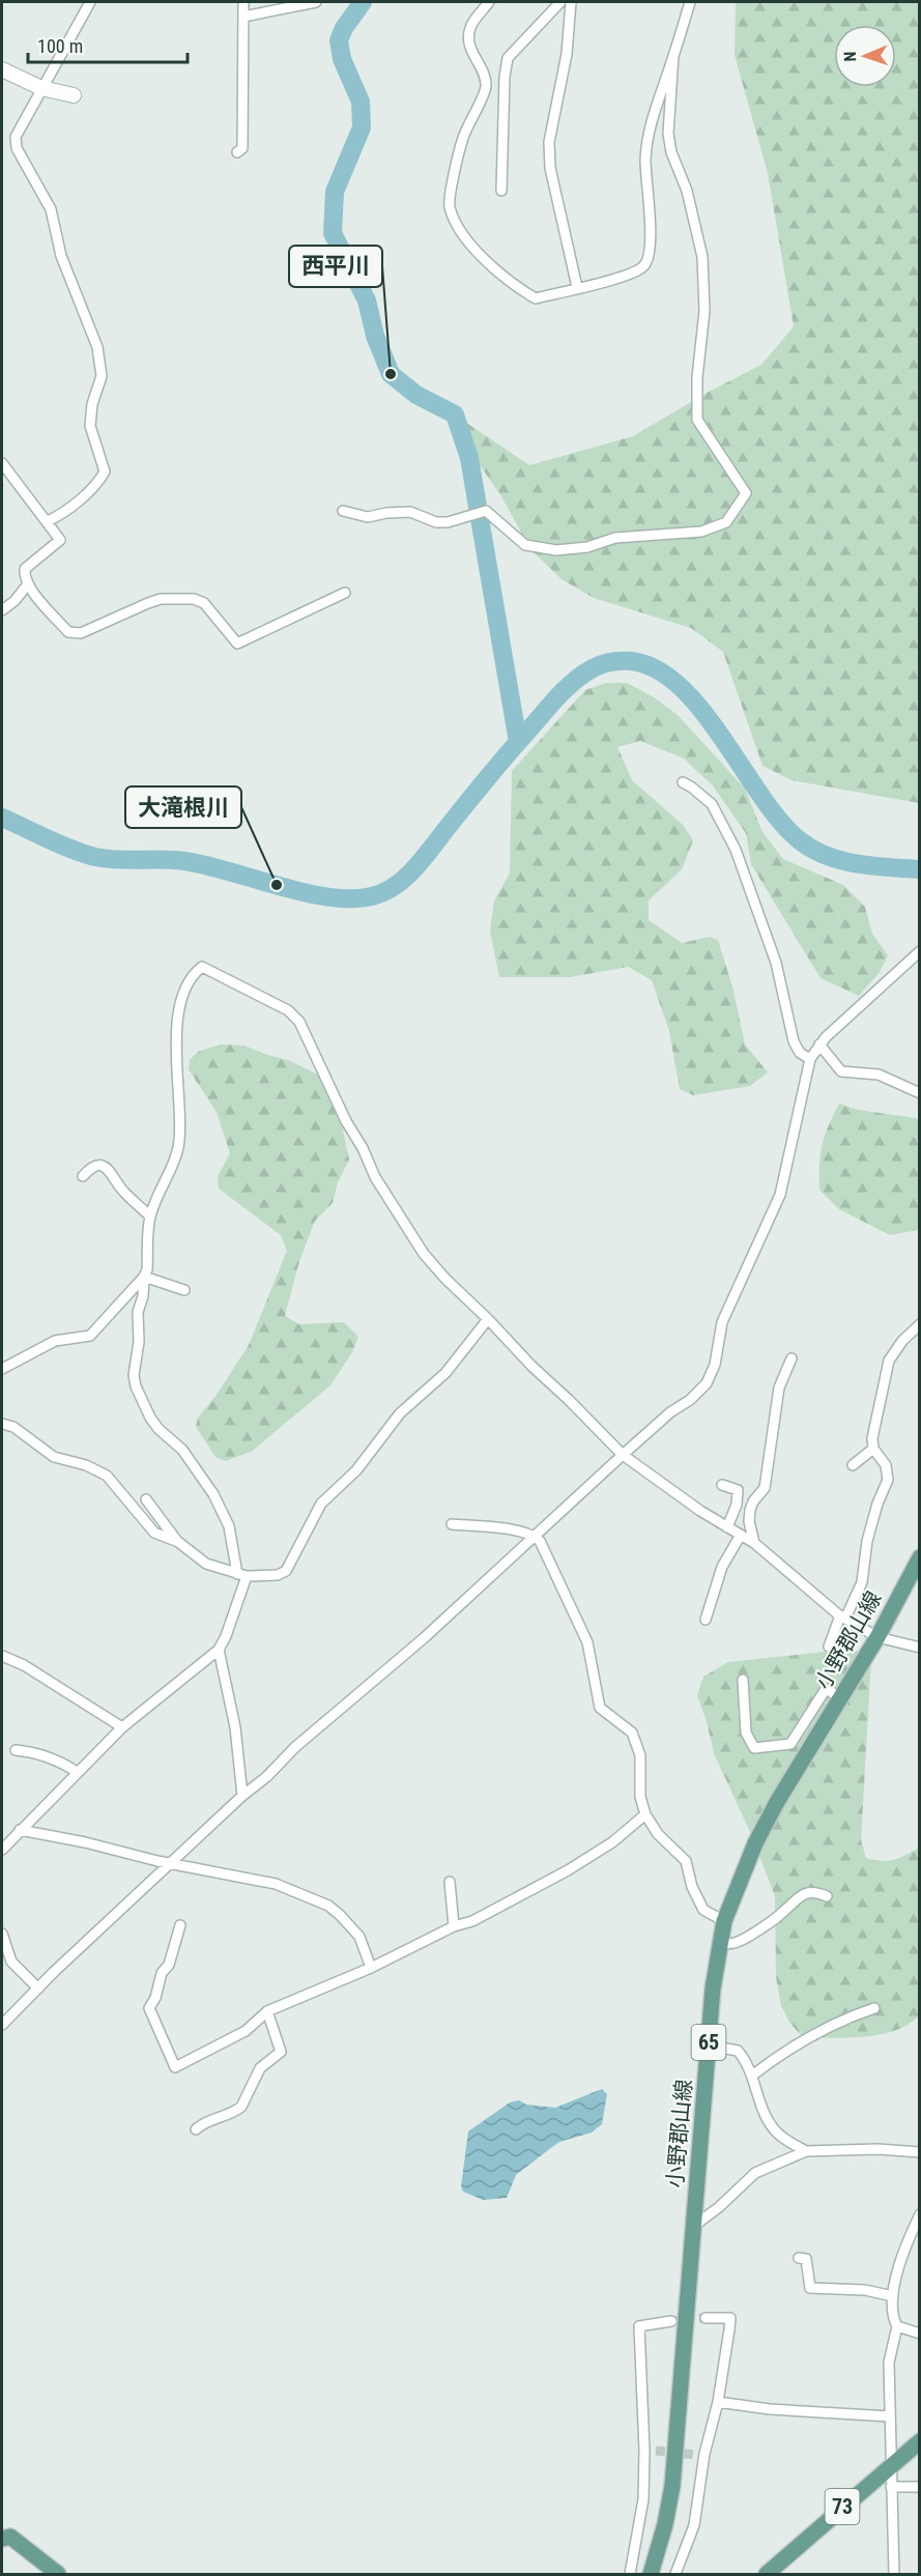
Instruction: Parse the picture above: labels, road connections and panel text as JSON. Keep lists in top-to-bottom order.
{
  "streets": {
    "main road": ["小野郡山線", "65", "73"]
  },
  "places": ["西平川", "大滝根川"],
  "scale_bar": "100 m",
  "north": "left"
}
